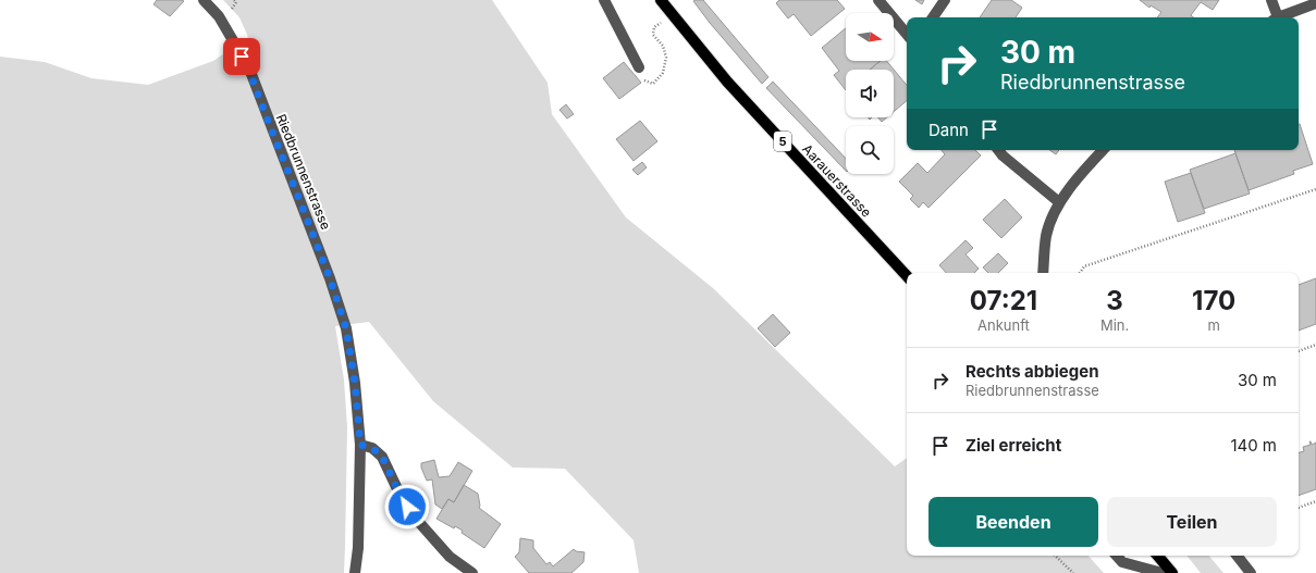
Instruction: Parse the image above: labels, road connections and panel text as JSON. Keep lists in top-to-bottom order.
{
  "streets": {
    "main road": ["5", "Aarauerstrasse"],
    "street": ["Riedbrunnenstrasse"]
  },
  "north": "right",
  "page": {
    "turn": ["30 m", "Riedbrunnenstrasse"],
    "then": "Dann",
    "eta": [
      "07:21",
      "Ankunft",
      "3",
      "Min.",
      "170",
      "m"
    ],
    "list": [
      {
        "name": "Rechts abbiegen",
        "note": "Riedbrunnenstrasse",
        "value": "30 m"
      },
      {
        "name": "Ziel erreicht",
        "value": "140 m"
      }
    ],
    "buttons": ["Beenden", "Teilen"]
  }
}
